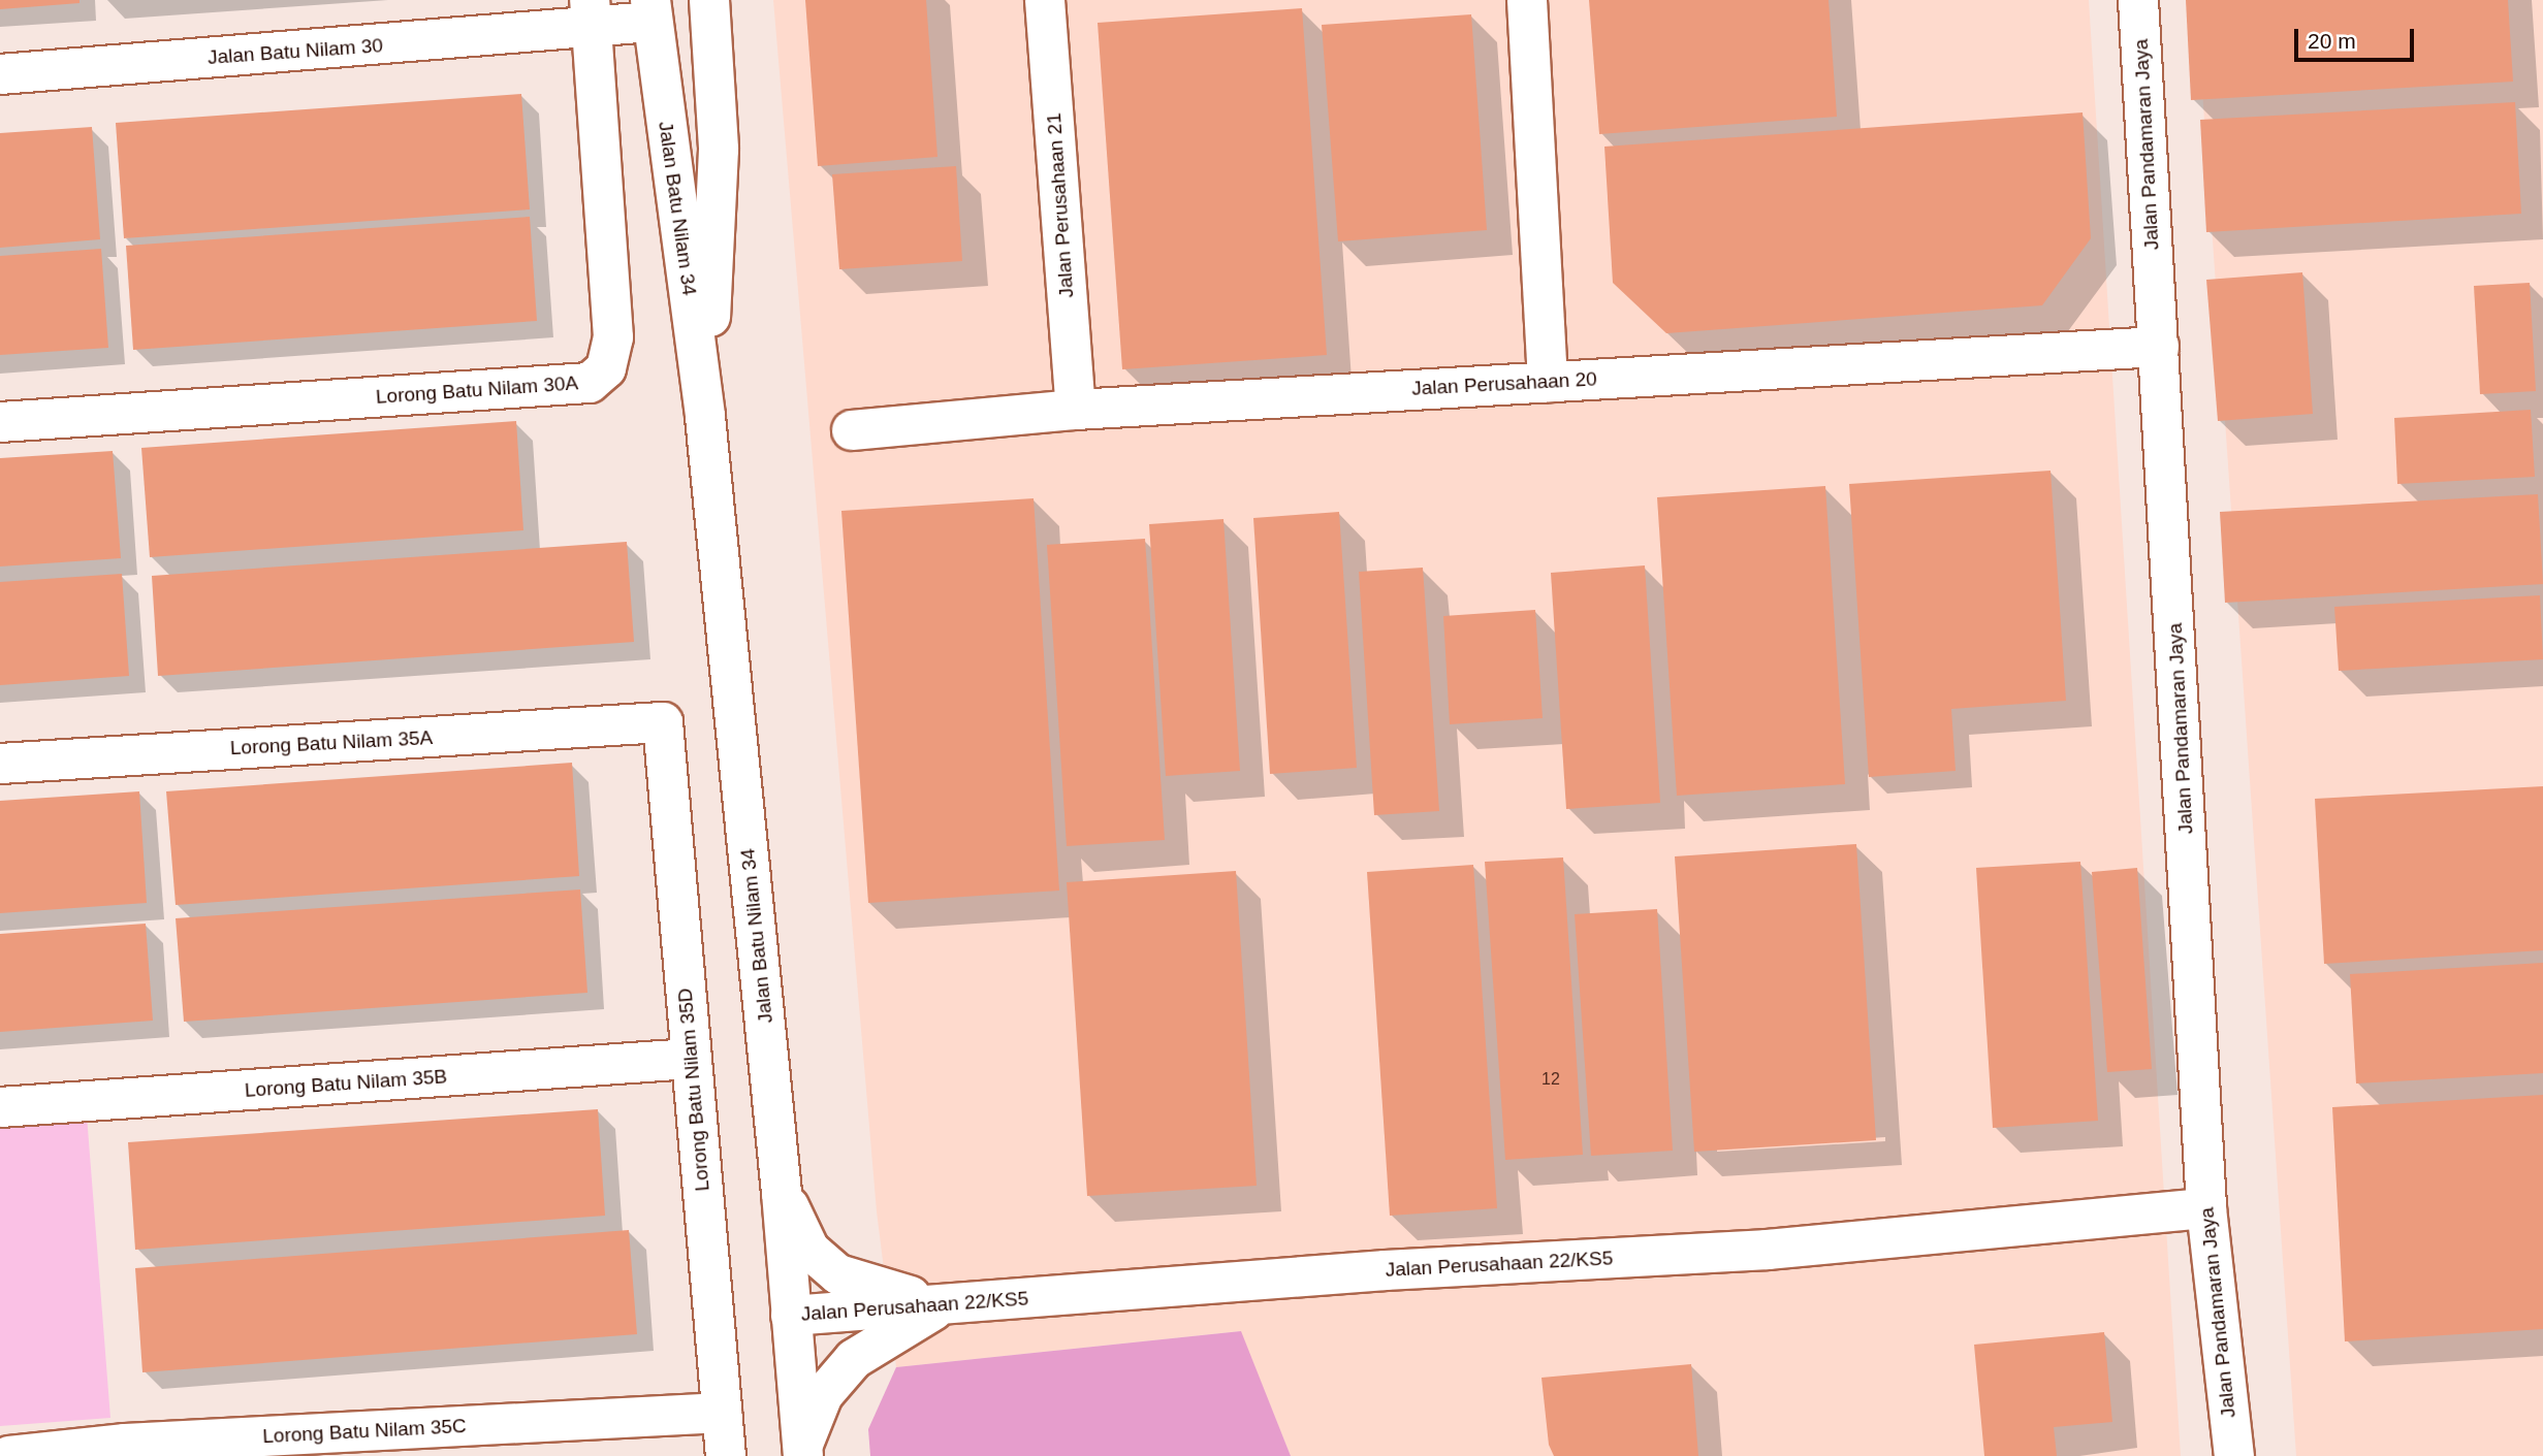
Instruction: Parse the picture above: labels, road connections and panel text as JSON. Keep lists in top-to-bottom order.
{
  "streets": {
    "street": [
      "Jalan Batu Nilam 30",
      "Jalan Pandamaran Jaya",
      "Jalan Perusahaan 21",
      "Jalan Batu Nilam 34",
      "Jalan Perusahaan 20",
      "Lorong Batu Nilam 30A",
      "Lorong Batu Nilam 35A",
      "Lorong Batu Nilam 35B",
      "Lorong Batu Nilam 35D",
      "Jalan Perusahaan 22/KS5",
      "Lorong Batu Nilam 35C"
    ]
  },
  "crossings": [
    ["Jalan Batu Nilam 30", "Jalan Batu Nilam 34"],
    ["Jalan Batu Nilam 30", "Lorong Batu Nilam 30A"],
    ["Jalan Pandamaran Jaya", "Jalan Perusahaan 20"],
    ["Jalan Pandamaran Jaya", "Jalan Perusahaan 22/KS5"],
    ["Jalan Perusahaan 21", "Jalan Perusahaan 20"],
    ["Jalan Batu Nilam 34", "Jalan Perusahaan 22/KS5"],
    ["Lorong Batu Nilam 35A", "Lorong Batu Nilam 35D"],
    ["Lorong Batu Nilam 35B", "Lorong Batu Nilam 35D"],
    ["Lorong Batu Nilam 35D", "Lorong Batu Nilam 35C"]
  ],
  "house_numbers": ["12"],
  "scale_bar": "20 m"
}
